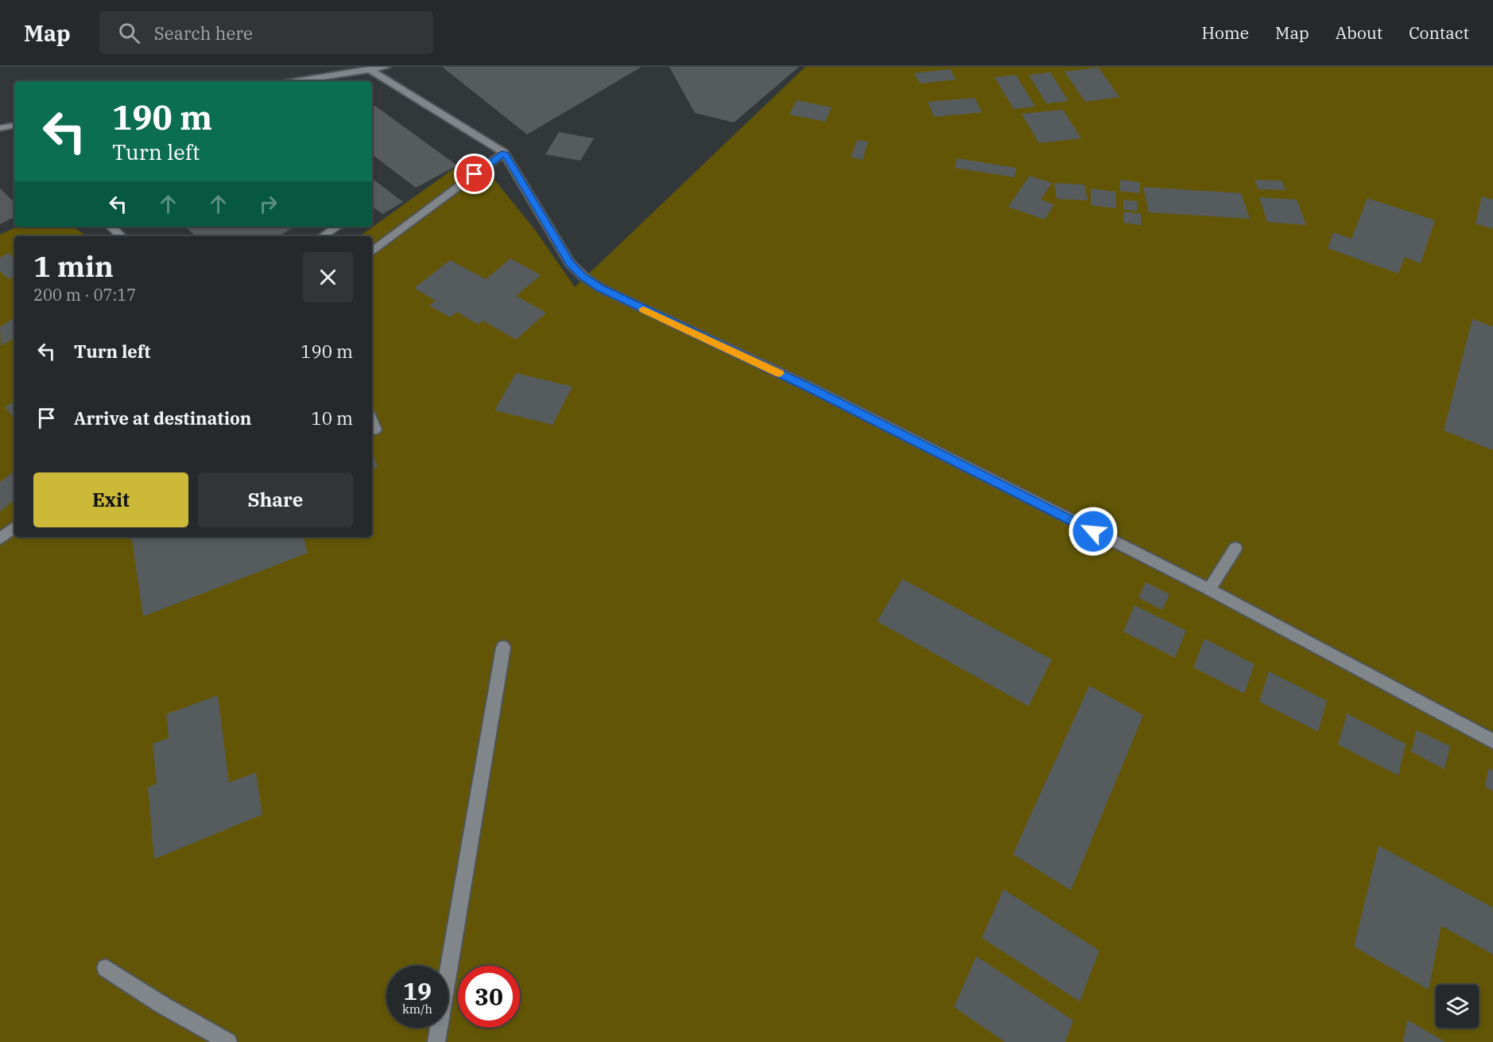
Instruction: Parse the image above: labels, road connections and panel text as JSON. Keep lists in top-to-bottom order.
{
  "page": {
    "header": "Map",
    "search": "Search here",
    "nav": [
      "Home",
      "Map",
      "About",
      "Contact"
    ],
    "turn": ["190 m", "Turn left"],
    "heading": ["1 min", "200 m · 07:17"],
    "list": [
      {
        "name": "Turn left",
        "value": "190 m"
      },
      {
        "name": "Arrive at destination",
        "value": "10 m"
      }
    ],
    "buttons": ["Exit", "Share"],
    "speed": "19 km/h",
    "limit": "30"
  }
}
